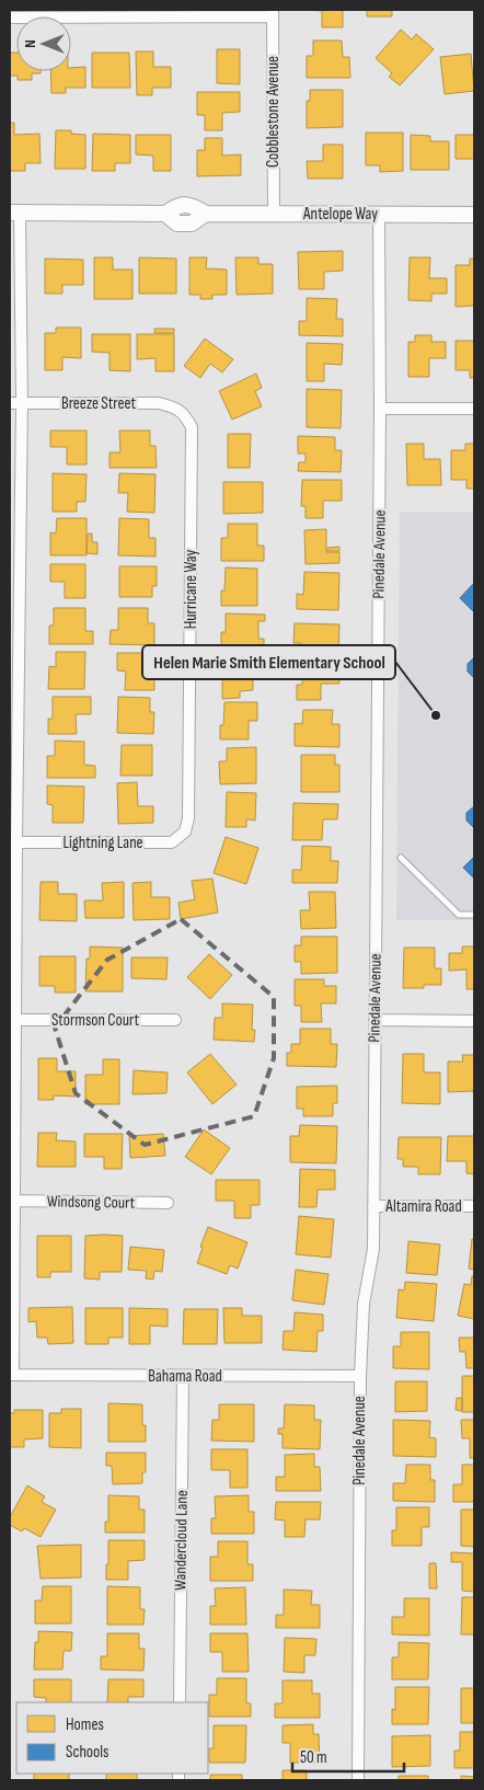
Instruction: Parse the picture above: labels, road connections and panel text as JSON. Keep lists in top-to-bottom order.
{
  "streets": {
    "street": [
      "Cobblestone Avenue",
      "Antelope Way",
      "Breeze Street",
      "Pinedale Avenue",
      "Hurricane Way",
      "Lightning Lane",
      "Stormson Court",
      "Windsong Court",
      "Altamira Road",
      "Bahama Road",
      "Wandercloud Lane"
    ]
  },
  "crossings": [
    ["Cobblestone Avenue", "Antelope Way"],
    ["Antelope Way", "Pinedale Avenue"],
    ["Breeze Street", "Hurricane Way"],
    ["Pinedale Avenue", "Altamira Road"],
    ["Pinedale Avenue", "Bahama Road"],
    ["Hurricane Way", "Lightning Lane"],
    ["Bahama Road", "Wandercloud Lane"]
  ],
  "places": ["Helen Marie Smith Elementary School"],
  "legend": ["Homes", "Schools"],
  "scale_bar": "50 m",
  "north": "left"
}
